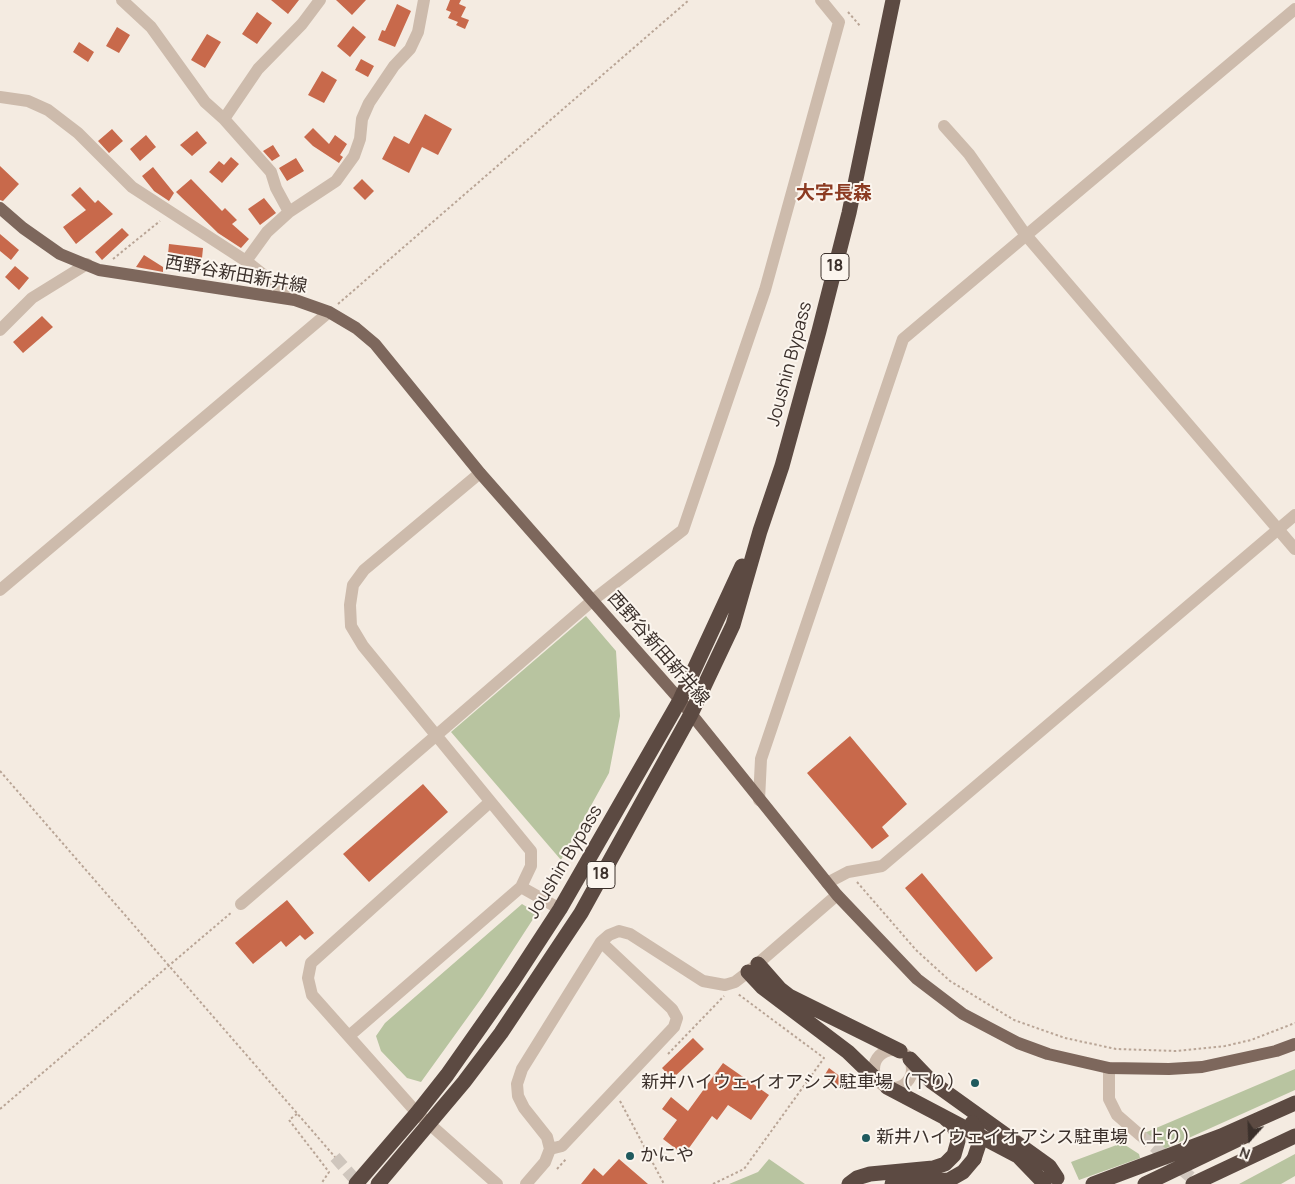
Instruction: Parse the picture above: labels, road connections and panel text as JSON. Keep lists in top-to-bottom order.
{
  "streets": {
    "highway": ["18", "Joushin Bypass"],
    "main road": ["西野谷新田新井線"]
  },
  "crossings": [
    ["西野谷新田新井線", "Joushin Bypass"]
  ],
  "districts": ["大字長森"],
  "places": ["新井ハイウェイオアシス駐車場（下り）", "新井ハイウェイオアシス駐車場（上り）", "かにや"],
  "north": "bottom"
}
